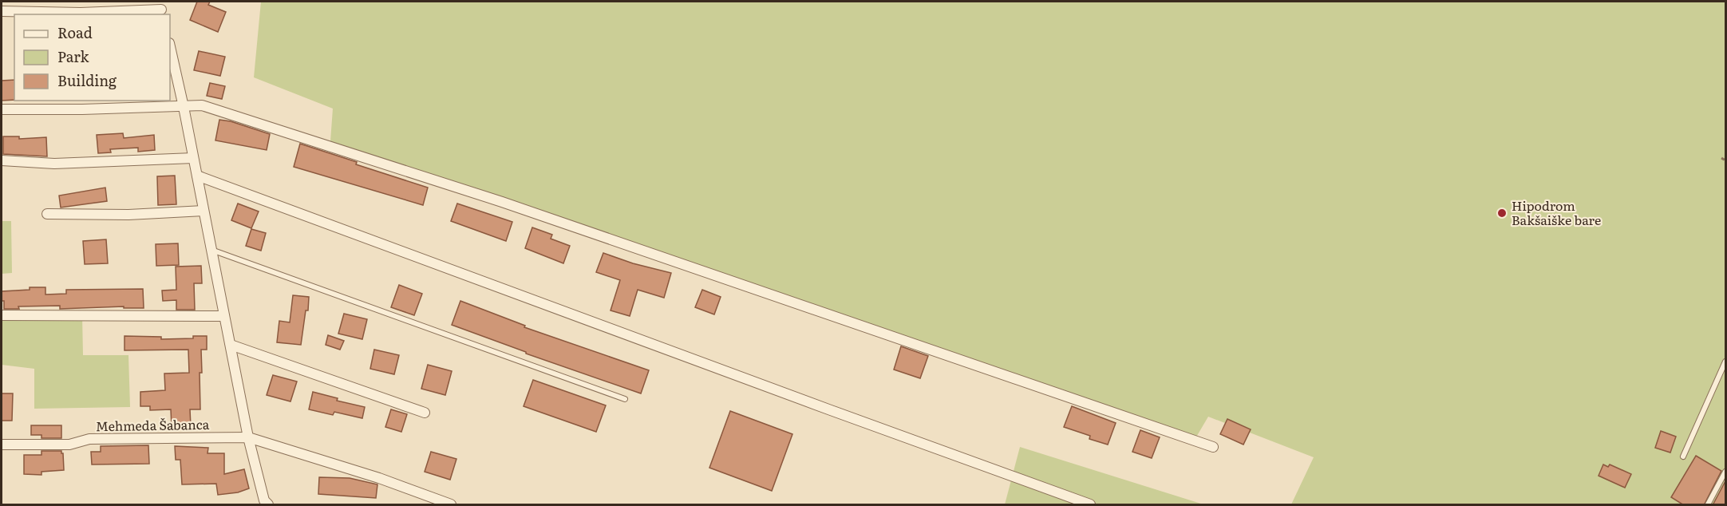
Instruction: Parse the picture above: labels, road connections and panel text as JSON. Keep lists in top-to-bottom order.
{
  "streets": {
    "street": ["Mehmeda Šabanca"]
  },
  "places": ["Hipodrom Bakšaiške bare"],
  "legend": ["Road", "Park", "Building"]
}
